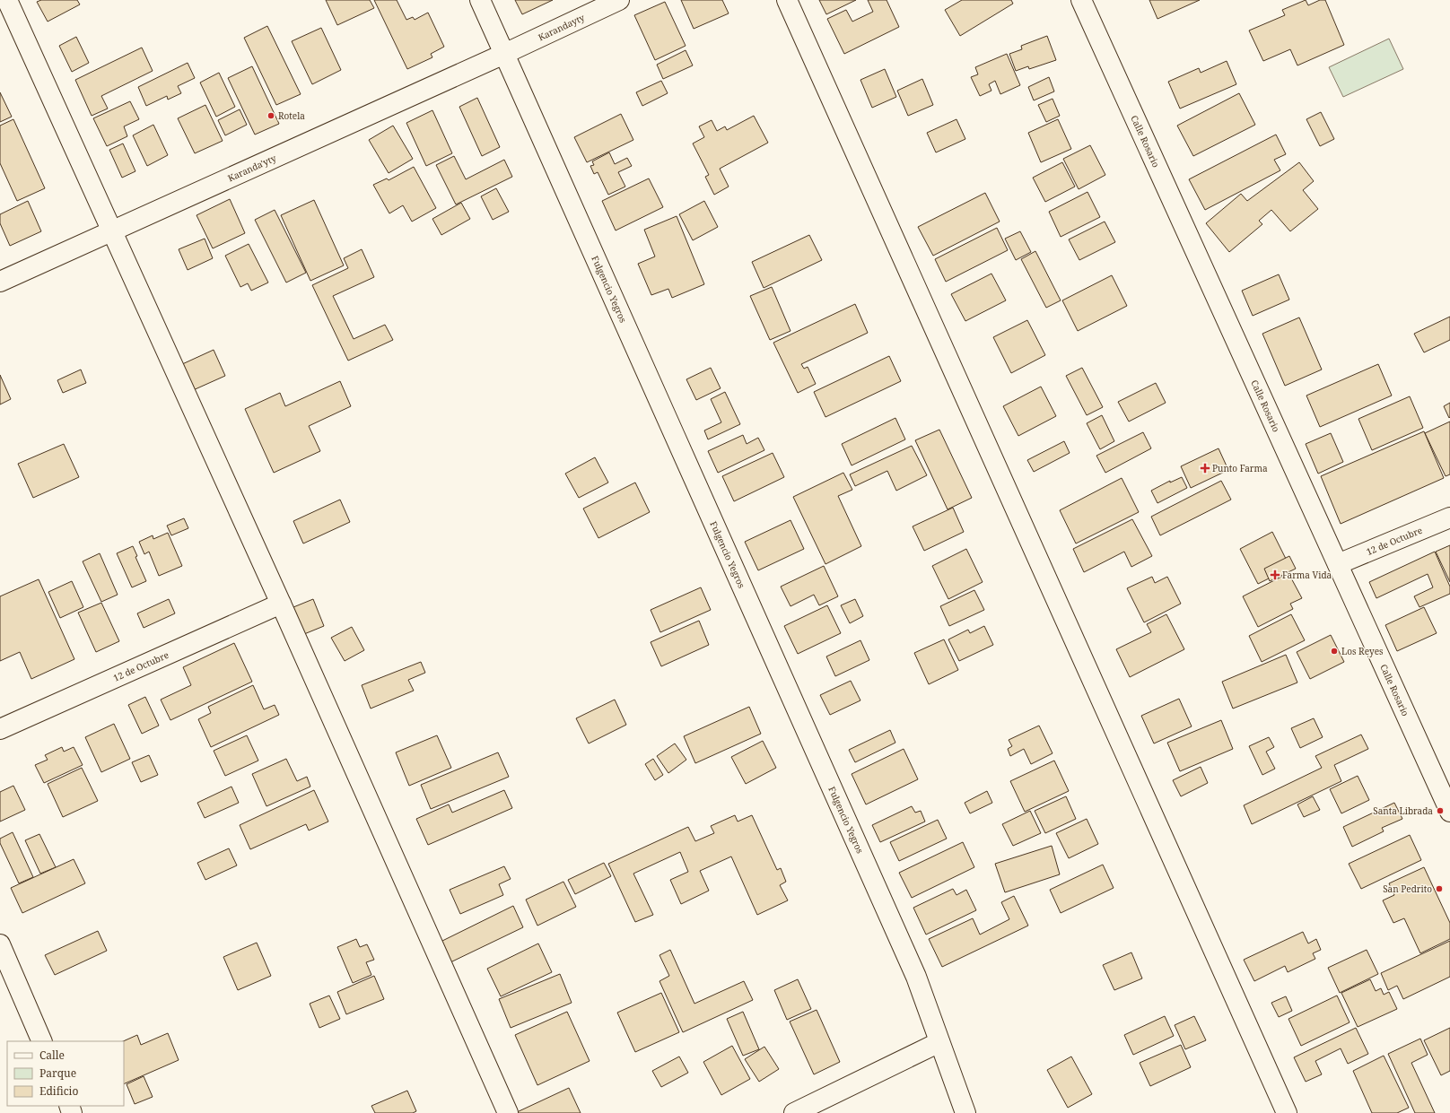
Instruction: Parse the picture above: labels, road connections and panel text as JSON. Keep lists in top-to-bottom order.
{
  "streets": {
    "street": [
      "Karandayty",
      "Calle Rosario",
      "Karanda'yty",
      "Fulgencio Yegros",
      "12 de Octubre"
    ]
  },
  "crossings": [
    ["Karandayty", "Karanda'yty"],
    ["Karandayty", "Fulgencio Yegros"],
    ["Calle Rosario", "12 de Octubre"],
    ["Karanda'yty", "Fulgencio Yegros"]
  ],
  "places": {
    "other": [
      "Rotela",
      "Los Reyes",
      "Santa Librada",
      "San Pedrito"
    ],
    "health": ["Punto Farma", "Farma Vida"]
  },
  "legend": ["Calle", "Parque", "Edificio"]
}
